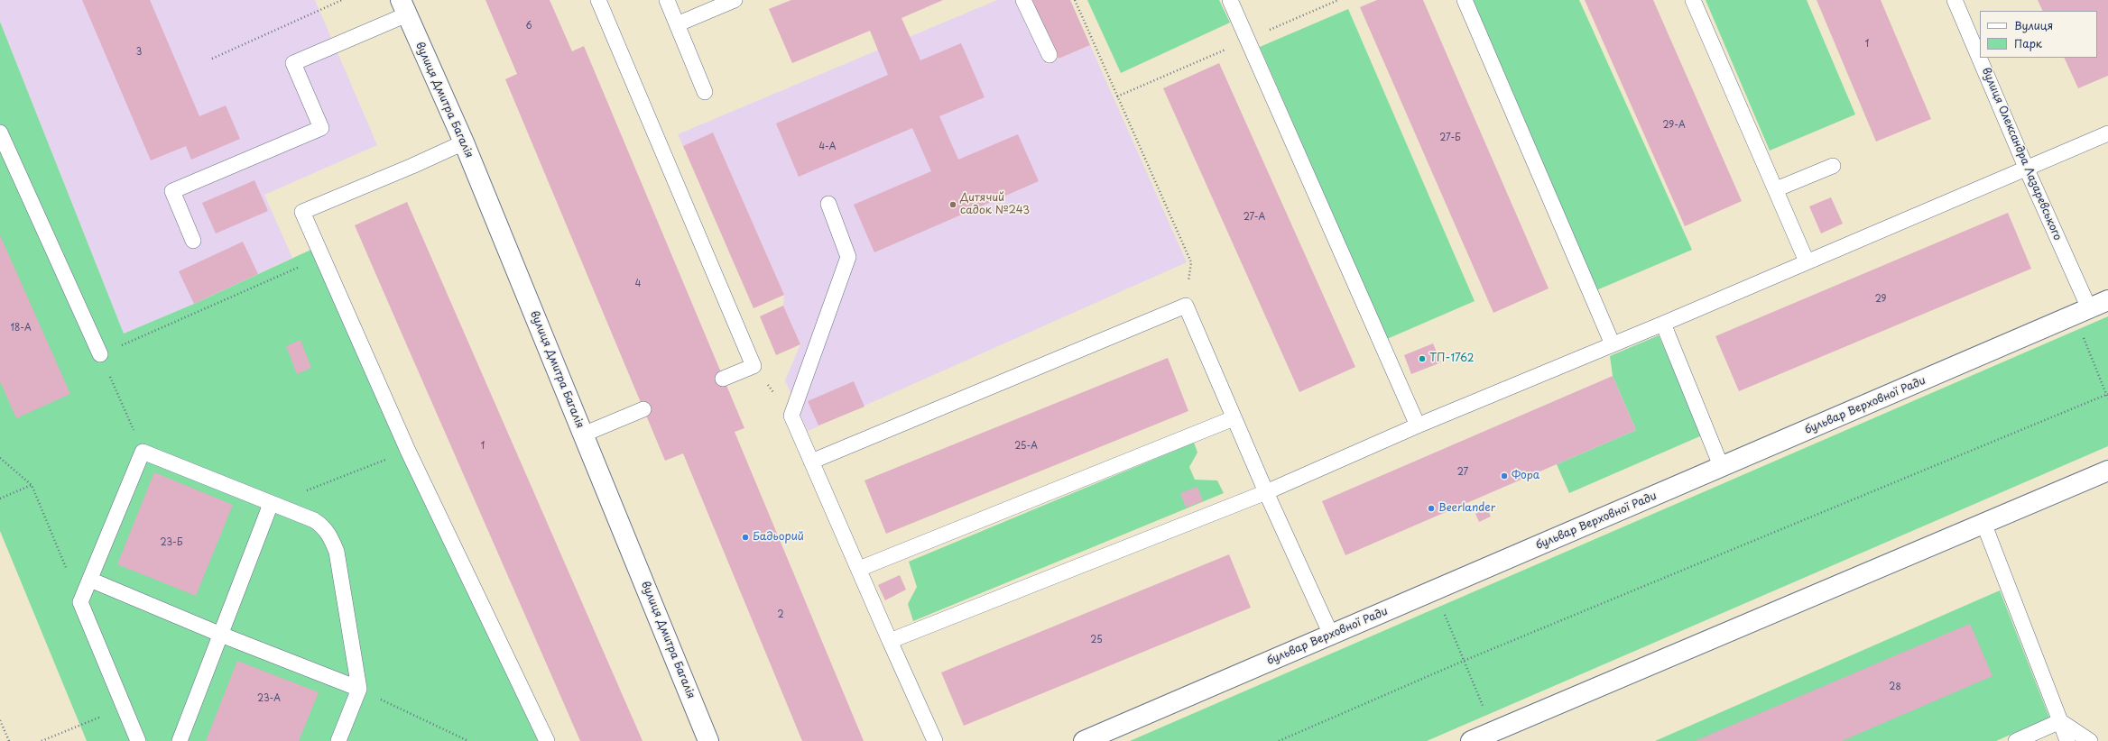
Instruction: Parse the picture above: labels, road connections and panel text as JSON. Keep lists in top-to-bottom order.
{
  "streets": {
    "street": ["вулиця Дмитра Багалія", "бульвар Верховної Ради"],
    "lane": ["вулиця Олександра Лазаревського"]
  },
  "crossings": [
    ["вулиця Олександра Лазаревського", "бульвар Верховної Ради"]
  ],
  "places": [
    "Дитячий садок №243",
    "ТП-1762",
    "Фора",
    "Beerlander",
    "Бадьорий"
  ],
  "house_numbers": [
    "6",
    "1",
    "3",
    "29-А",
    "27-Б",
    "4-А",
    "27-А",
    "4",
    "29",
    "18-А",
    "1",
    "25-А",
    "27",
    "23-Б",
    "2",
    "25",
    "28",
    "23-А"
  ],
  "legend": ["Вулиця", "Парк"]
}
